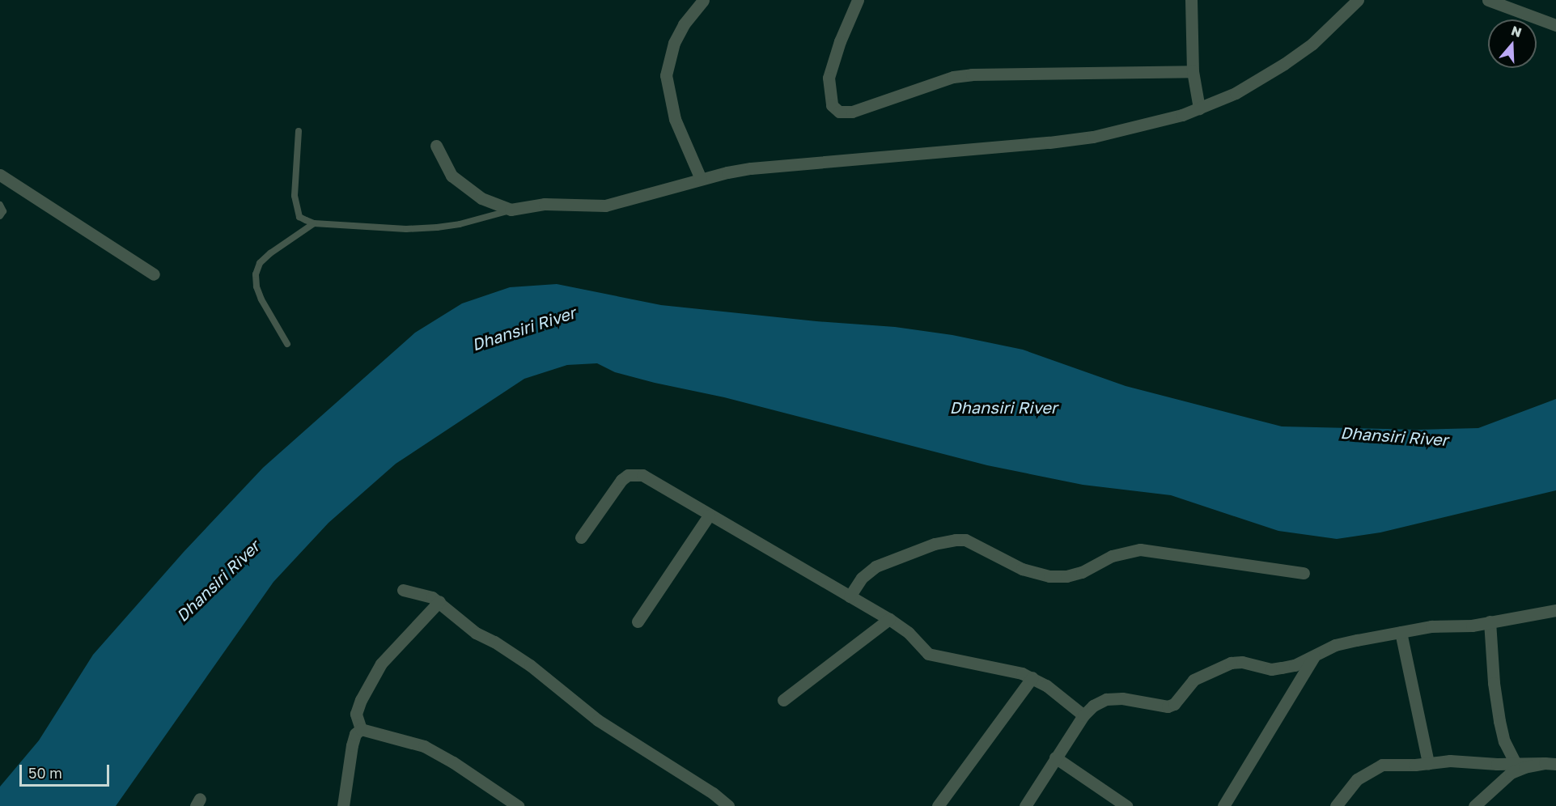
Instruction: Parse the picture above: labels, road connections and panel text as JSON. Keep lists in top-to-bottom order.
{
  "water": ["Dhansiri River"],
  "scale_bar": "50 m",
  "north": "top"
}
